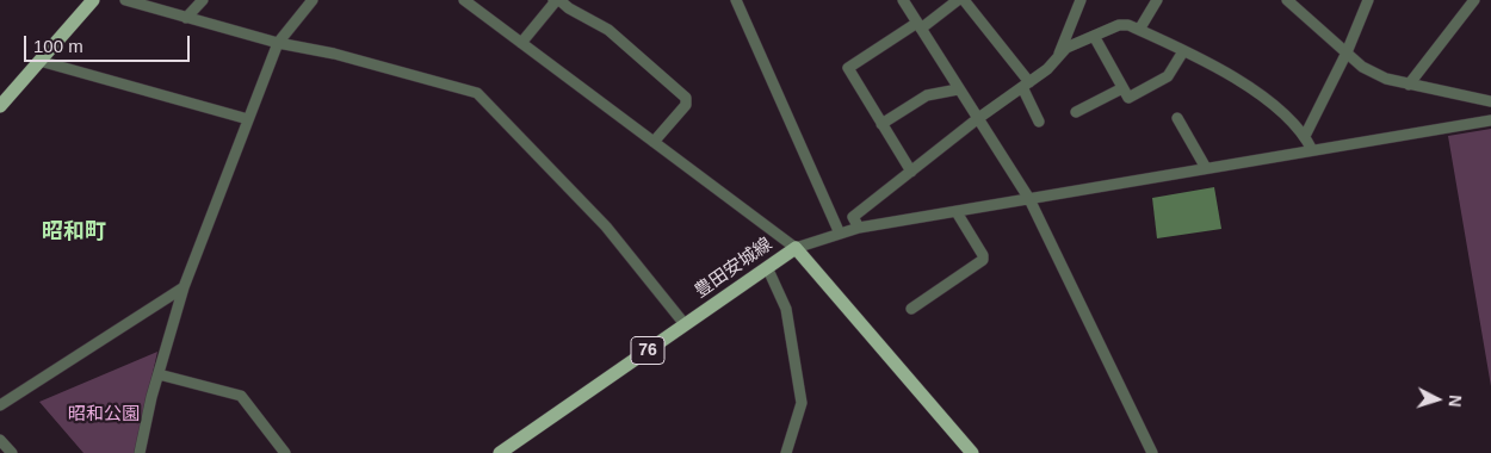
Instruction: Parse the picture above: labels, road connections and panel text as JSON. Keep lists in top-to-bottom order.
{
  "streets": {
    "main road": ["豊田安城線", "76"]
  },
  "districts": ["昭和町"],
  "parks": ["昭和公園"],
  "scale_bar": "100 m",
  "north": "right"
}
